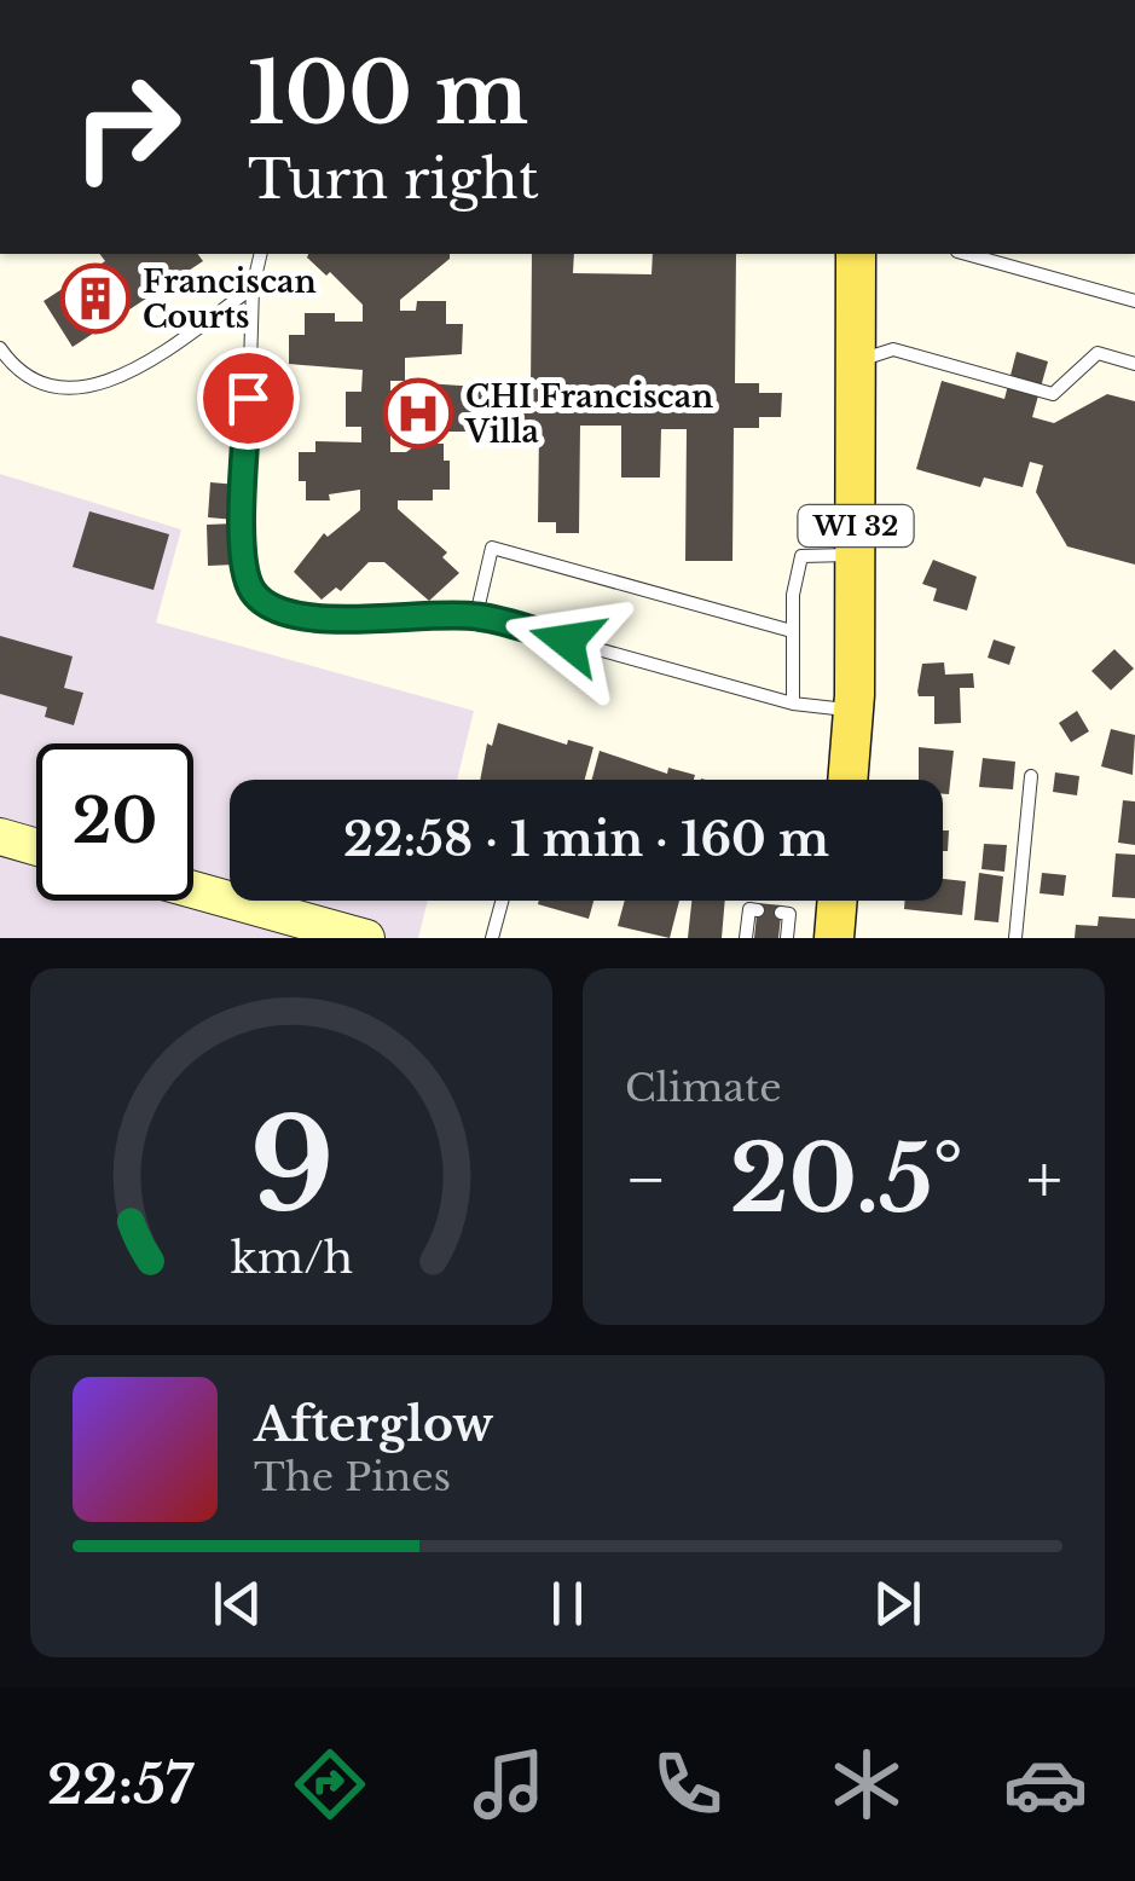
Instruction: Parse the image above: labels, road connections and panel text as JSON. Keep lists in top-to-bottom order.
{
  "streets": {
    "main road": ["WI 32"]
  },
  "places": {
    "building": ["Franciscan Courts"],
    "hospital": ["CHI Franciscan Villa"]
  },
  "page": {
    "turn": ["100 m", "Turn right"],
    "limit": "20",
    "trip": "22:58 · 1 min · 160 m",
    "tile": "Climate",
    "heat": ["−", "20.5°", "+"],
    "song": ["Afterglow", "The Pines"],
    "tabs": "22:57",
    "gauge": ["9", "km/h"]
  }
}
